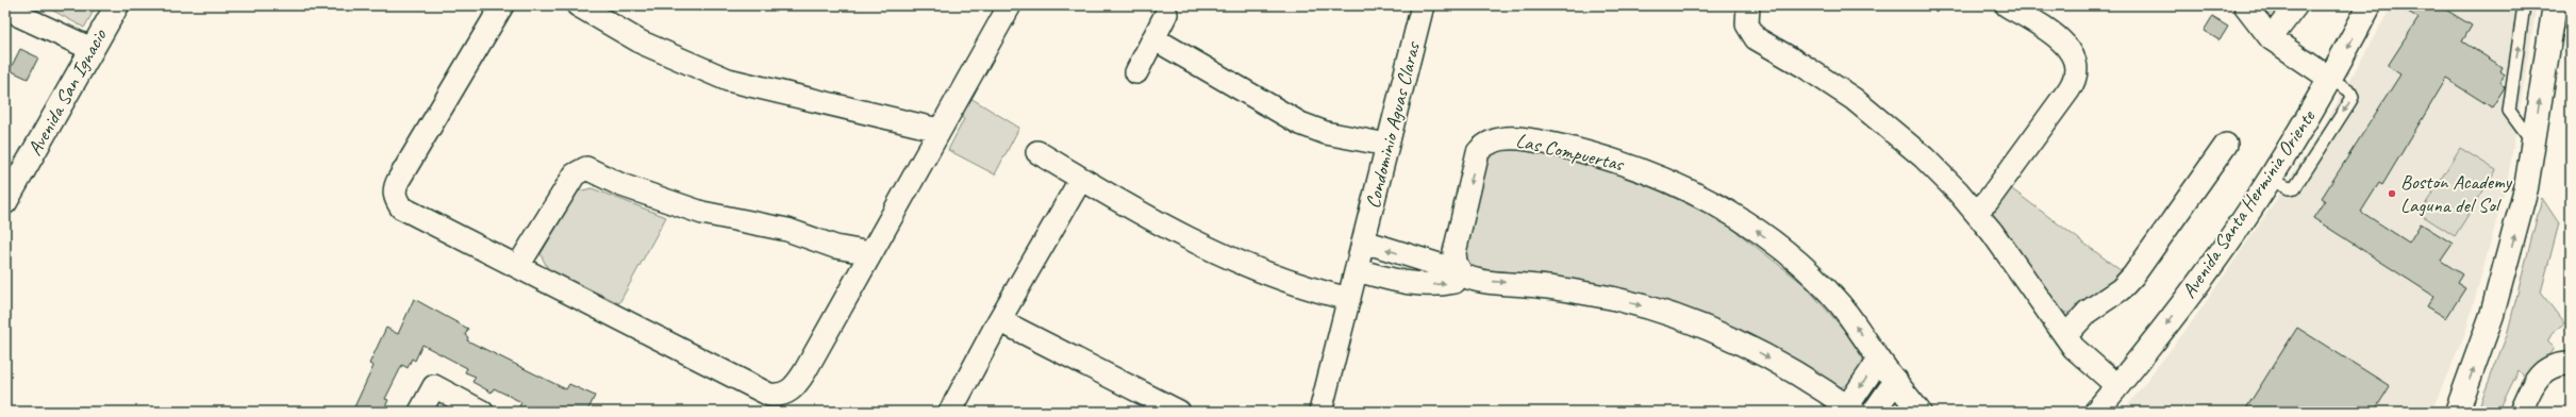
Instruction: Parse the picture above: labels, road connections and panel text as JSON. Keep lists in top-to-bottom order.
{
  "streets": {
    "street": [
      "Avenida San Ignacio",
      "Condominio Aguas Claras",
      "Las Compuertas",
      "Avenida Santa Herminia Oriente"
    ]
  },
  "places": ["Boston Academy Laguna del Sol"]
}
